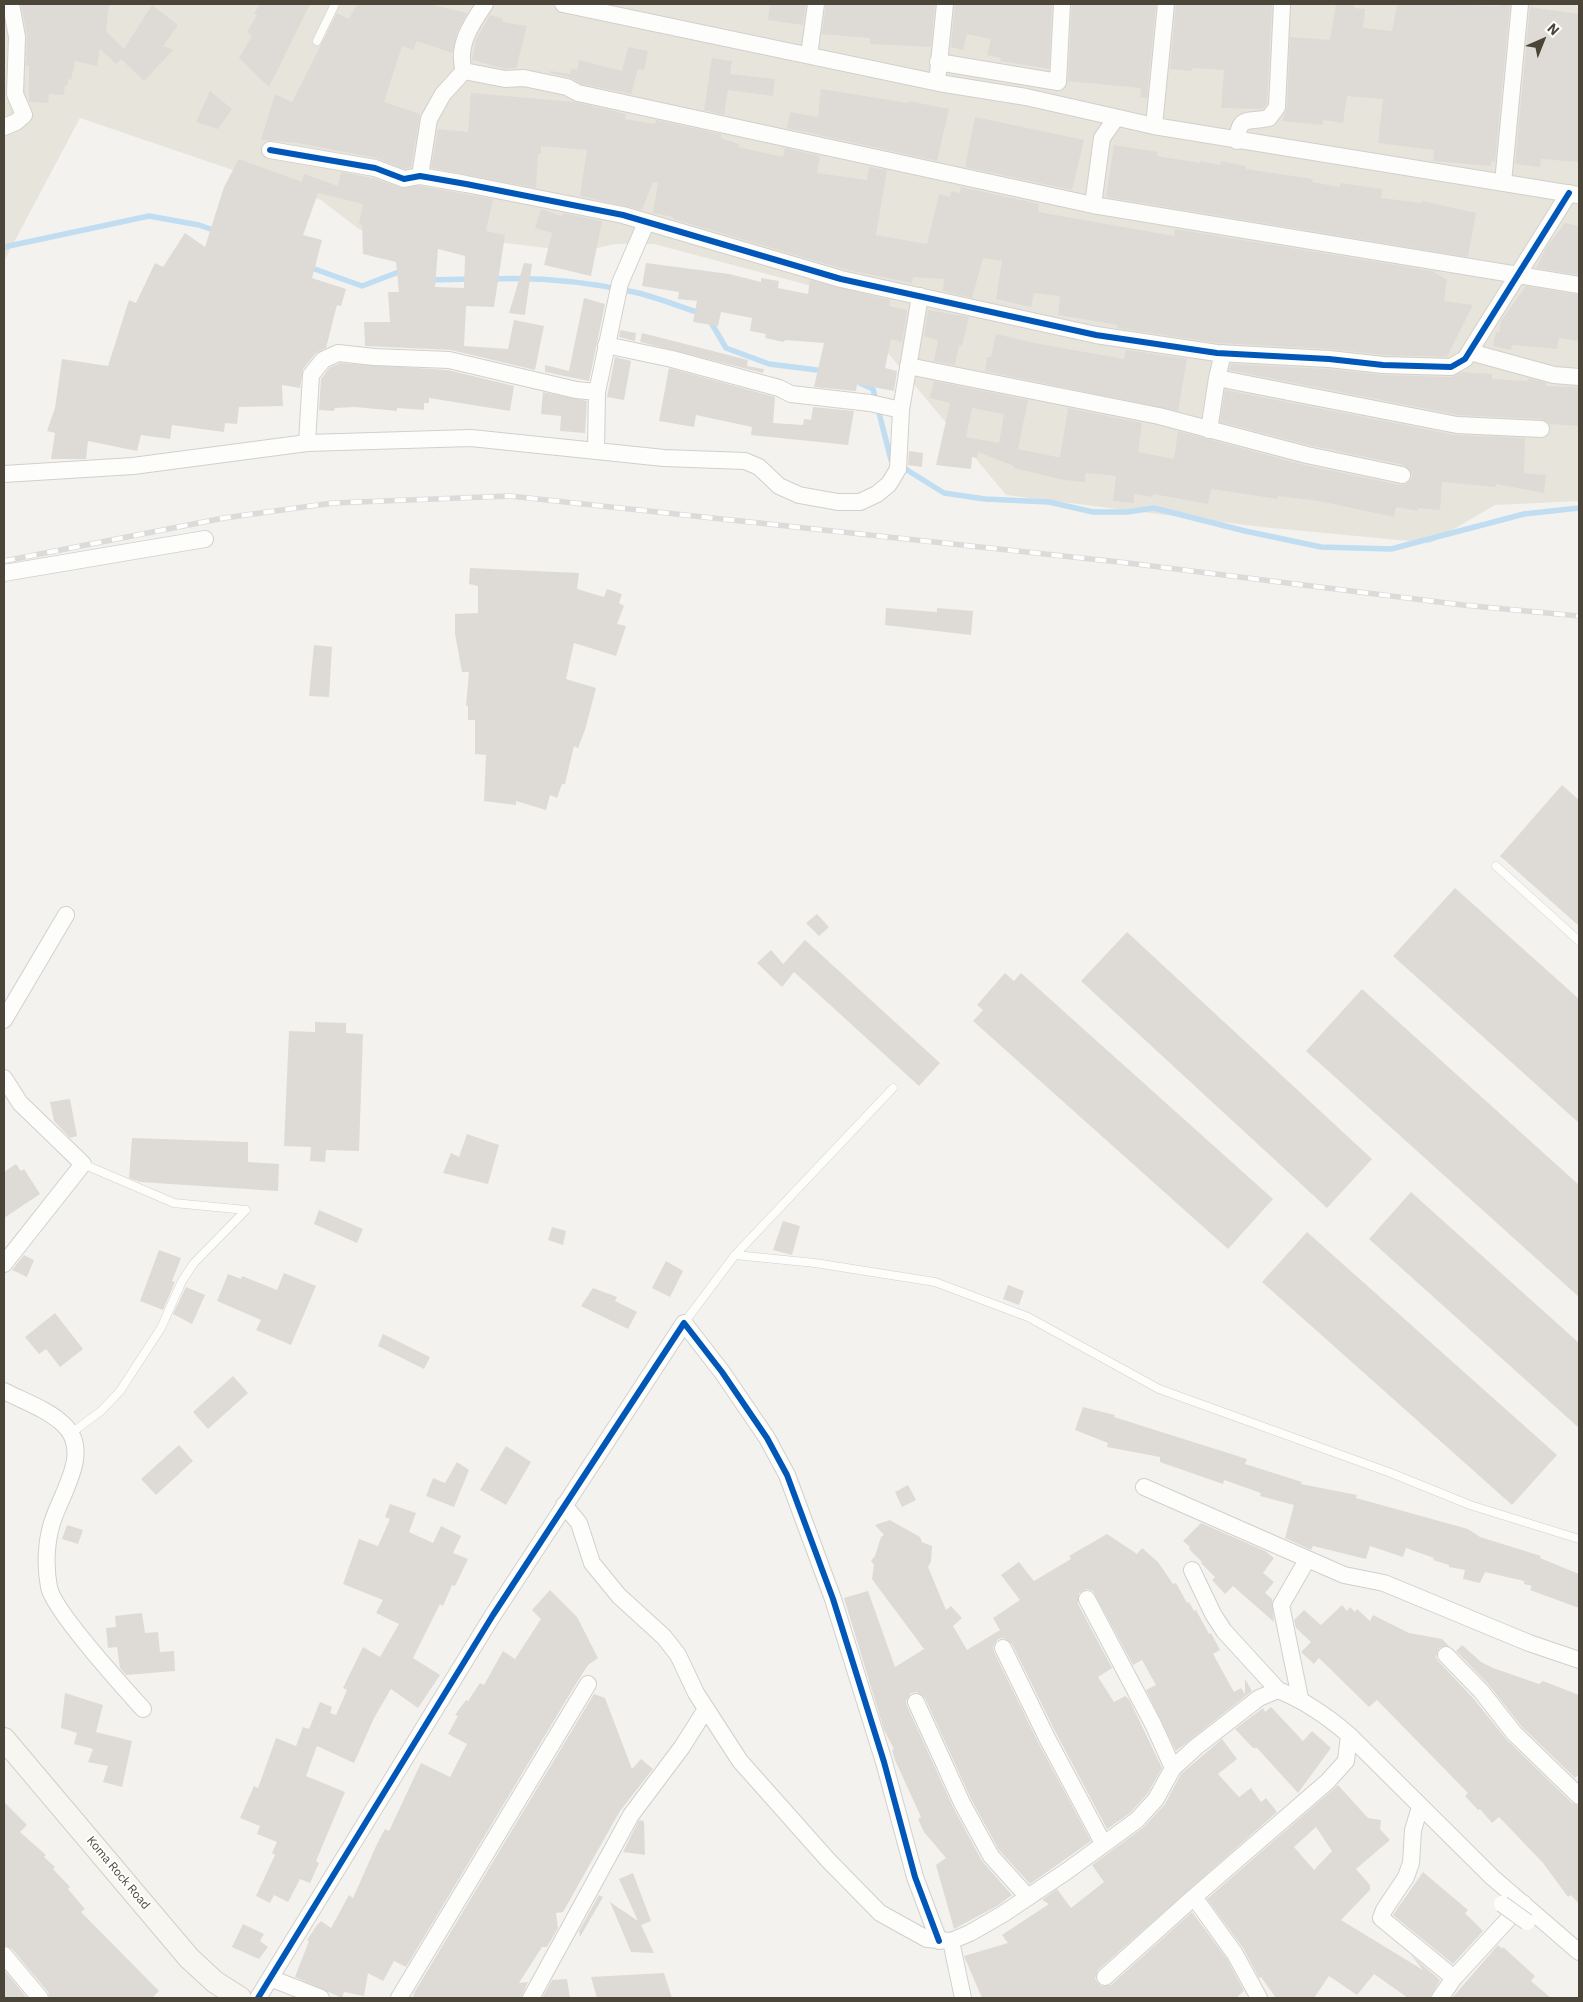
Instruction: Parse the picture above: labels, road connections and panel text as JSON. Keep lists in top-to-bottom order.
{
  "streets": {
    "main road": ["Koma Rock Road"]
  },
  "north": "top right"
}
